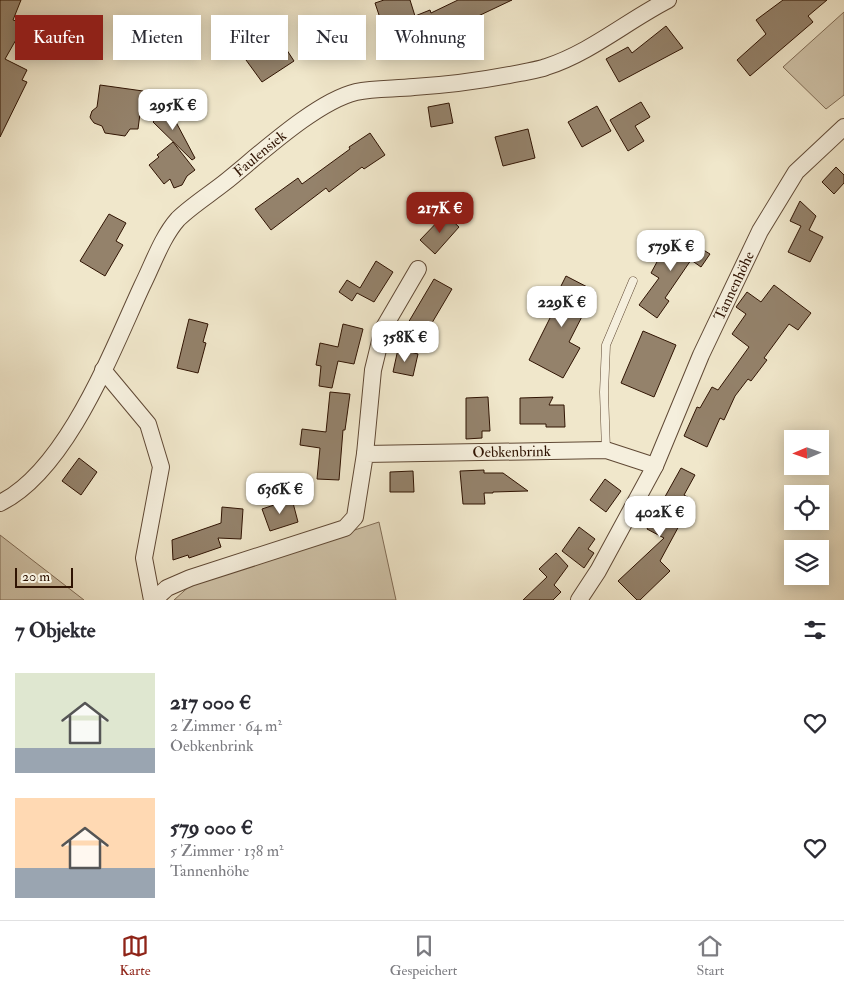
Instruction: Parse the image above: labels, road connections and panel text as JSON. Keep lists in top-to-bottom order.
{
  "streets": {
    "street": ["Faulensiek", "Tannenhöhe", "Oebkenbrink"]
  },
  "crossings": [
    ["Tannenhöhe", "Oebkenbrink"]
  ],
  "scale_bar": "20 m",
  "north": "left",
  "page": {
    "chip": [
      "Kaufen",
      "Mieten",
      "Filter",
      "Neu",
      "Wohnung"
    ],
    "price": [
      "295K €",
      "217K €",
      "579K €",
      "229K €",
      "358K €",
      "636K €",
      "402K €"
    ],
    "scale": "20 m",
    "heading": "7 Objekte",
    "list": [
      {
        "name": "217 000 €",
        "note": "2 Zimmer · 64 m² · Oebkenbrink"
      },
      {
        "name": "579 000 €",
        "note": "5 Zimmer · 138 m² · Tannenhöhe"
      }
    ],
    "tabs": ["Karte", "Gespeichert", "Start"]
  }
}
